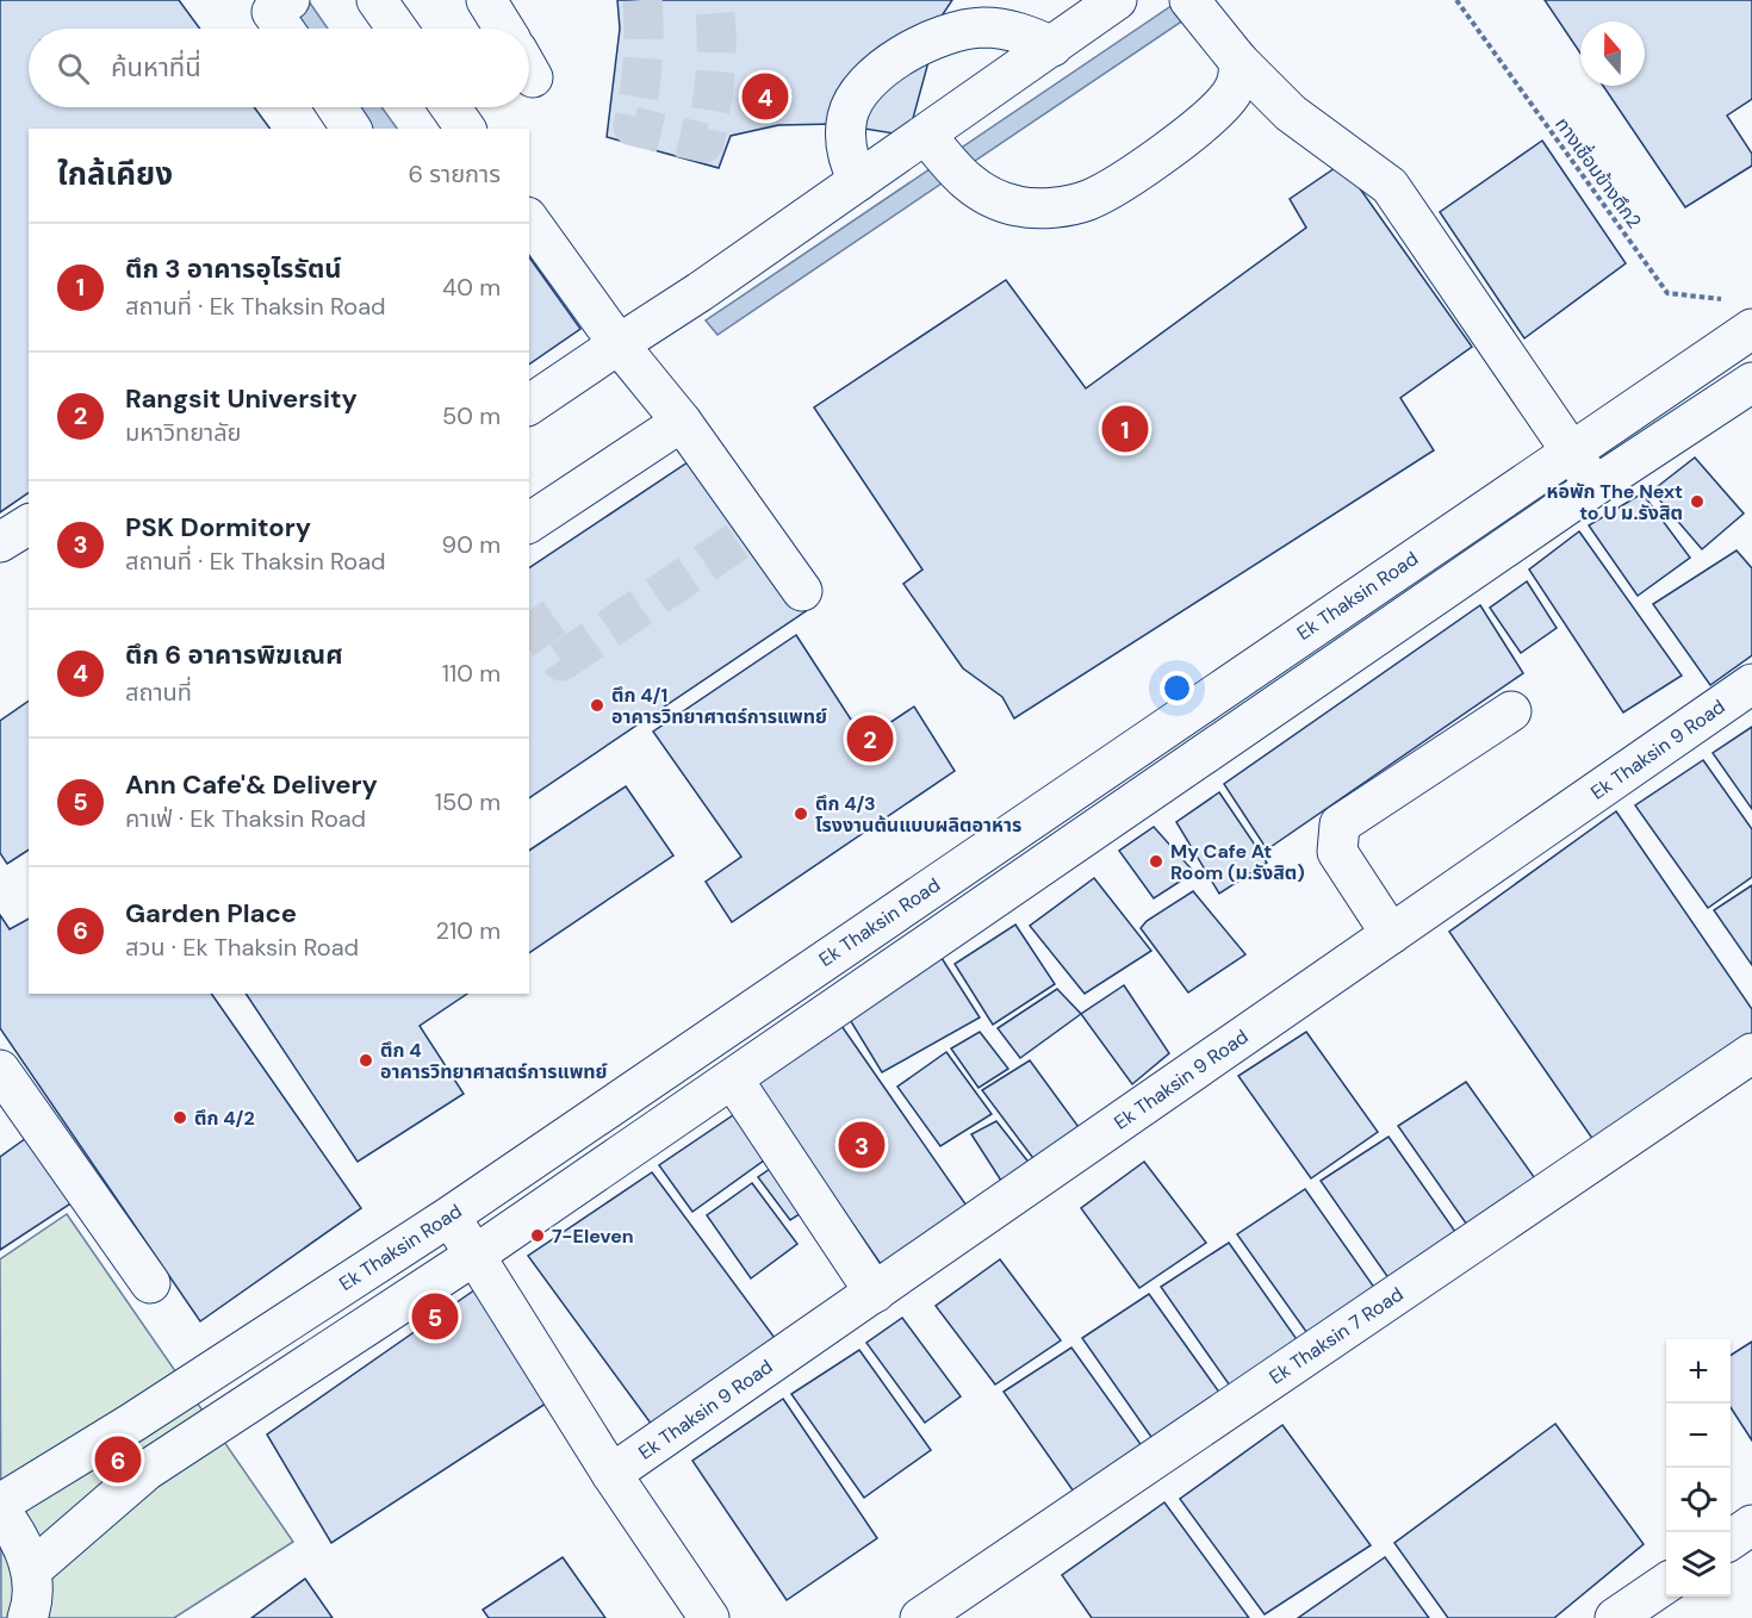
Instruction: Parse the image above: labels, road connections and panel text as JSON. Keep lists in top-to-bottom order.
{
  "streets": {
    "street": ["Ek Thaksin Road", "Ek Thaksin 9 Road", "Ek Thaksin 7 Road"],
    "path": ["ทางเชื่อมข้างตึก2"]
  },
  "places": [
    "หอพัก The Next to U ม.รังสิต",
    "ตึก 4/1 อาคารวิทยาศาตร์การแพทย์",
    "ตึก 4/3 โรงงานต้นแบบผลิตอาหาร",
    "My Cafe At Room (ม.รังสิต)",
    "ตึก 4 อาคารวิทยาศาสตร์การแพทย์",
    "ตึก 4/2",
    "7-Eleven"
  ],
  "north": "top",
  "page": {
    "search": "ค้นหาที่นี่",
    "pins": [
      "4",
      "1",
      "2",
      "3",
      "5",
      "6"
    ],
    "heading": ["ใกล้เคียง", "6 รายการ"],
    "list": [
      {
        "mark": "1",
        "name": "ตึก 3 อาคารอุไรรัตน์",
        "note": "สถานที่ · Ek Thaksin Road",
        "value": "40 m"
      },
      {
        "mark": "2",
        "name": "Rangsit University",
        "note": "มหาวิทยาลัย",
        "value": "50 m"
      },
      {
        "mark": "3",
        "name": "PSK Dormitory",
        "note": "สถานที่ · Ek Thaksin Road",
        "value": "90 m"
      },
      {
        "mark": "4",
        "name": "ตึก 6 อาคารพิฆเณศ",
        "note": "สถานที่",
        "value": "110 m"
      },
      {
        "mark": "5",
        "name": "Ann Cafe'& Delivery",
        "note": "คาเฟ่ · Ek Thaksin Road",
        "value": "150 m"
      },
      {
        "mark": "6",
        "name": "Garden Place",
        "note": "สวน · Ek Thaksin Road",
        "value": "210 m"
      }
    ],
    "map_buttons": ["+", "−"]
  }
}
